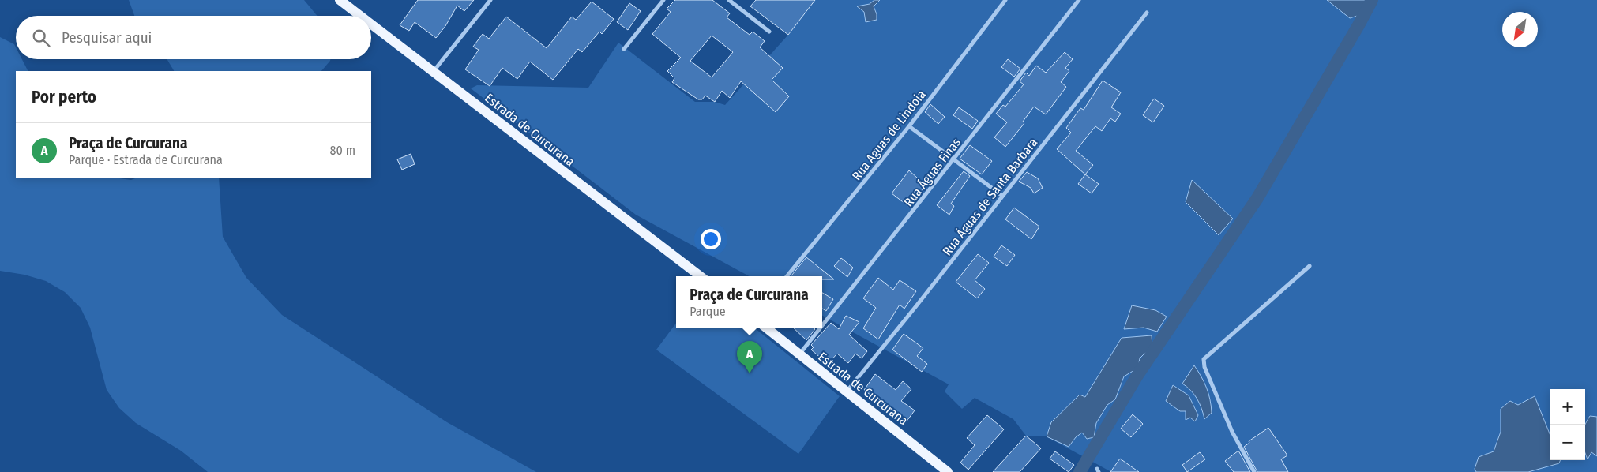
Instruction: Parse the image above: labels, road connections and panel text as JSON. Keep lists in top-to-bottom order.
{
  "streets": {
    "main road": ["Estrada de Curcurana"],
    "street": ["Rua Aguas de Lindoia", "Rua Águas Finas", "Rua Águas de Santa Barbara"]
  },
  "crossings": [
    ["Estrada de Curcurana", "Rua Águas Finas"],
    ["Estrada de Curcurana", "Rua Águas de Santa Barbara"]
  ],
  "north": "bottom left",
  "page": {
    "search": "Pesquisar aqui",
    "heading": "Por perto",
    "list": [
      {
        "mark": "A",
        "name": "Praça de Curcurana",
        "note": "Parque · Estrada de Curcurana",
        "value": "80 m"
      }
    ],
    "popup": ["Praça de Curcurana", "Parque"],
    "pins": "A",
    "map_buttons": ["+", "−"]
  }
}
